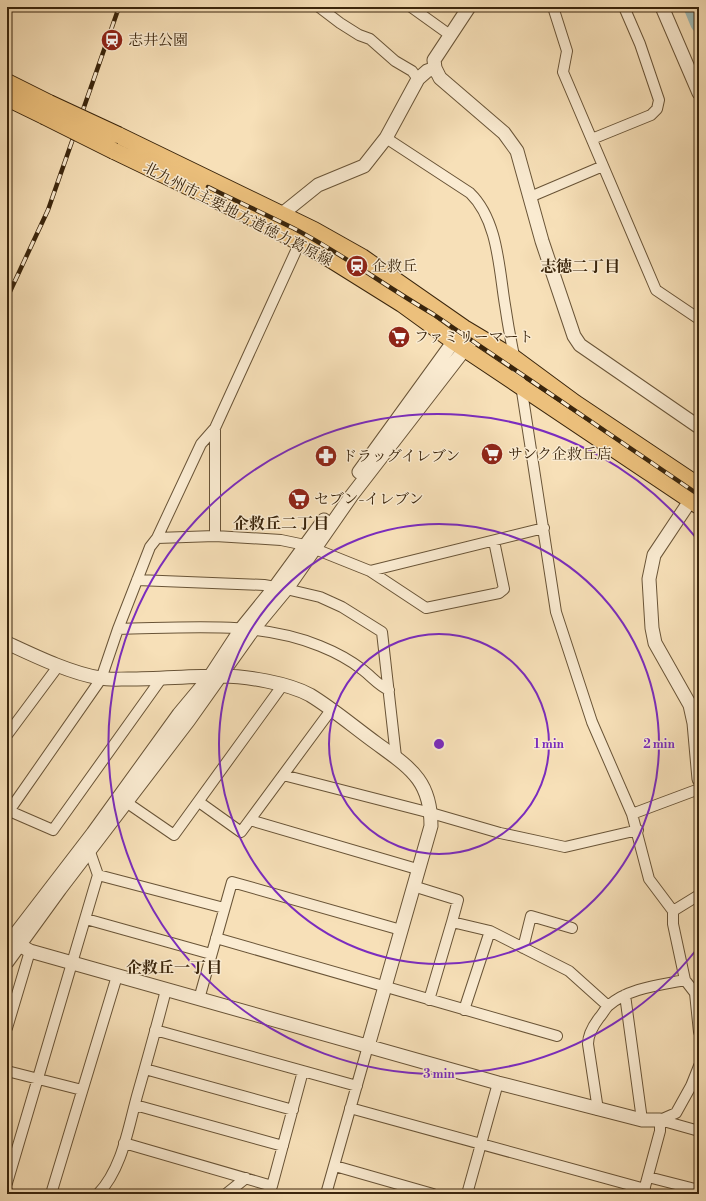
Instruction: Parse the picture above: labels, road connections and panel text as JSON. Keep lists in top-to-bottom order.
{
  "streets": {
    "main road": ["北九州市主要地方道徳力葛原線"]
  },
  "districts": ["志徳二丁目", "企救丘二丁目", "企救丘一丁目"],
  "places": {
    "station": ["志井公園", "企救丘"],
    "supermarket": ["ファミリーマート", "サンク企救丘店", "セブン-イレブン"],
    "pharmacy": ["ドラッグイレブン"]
  },
  "rings": ["1 min", "2 min", "3 min"]
}
